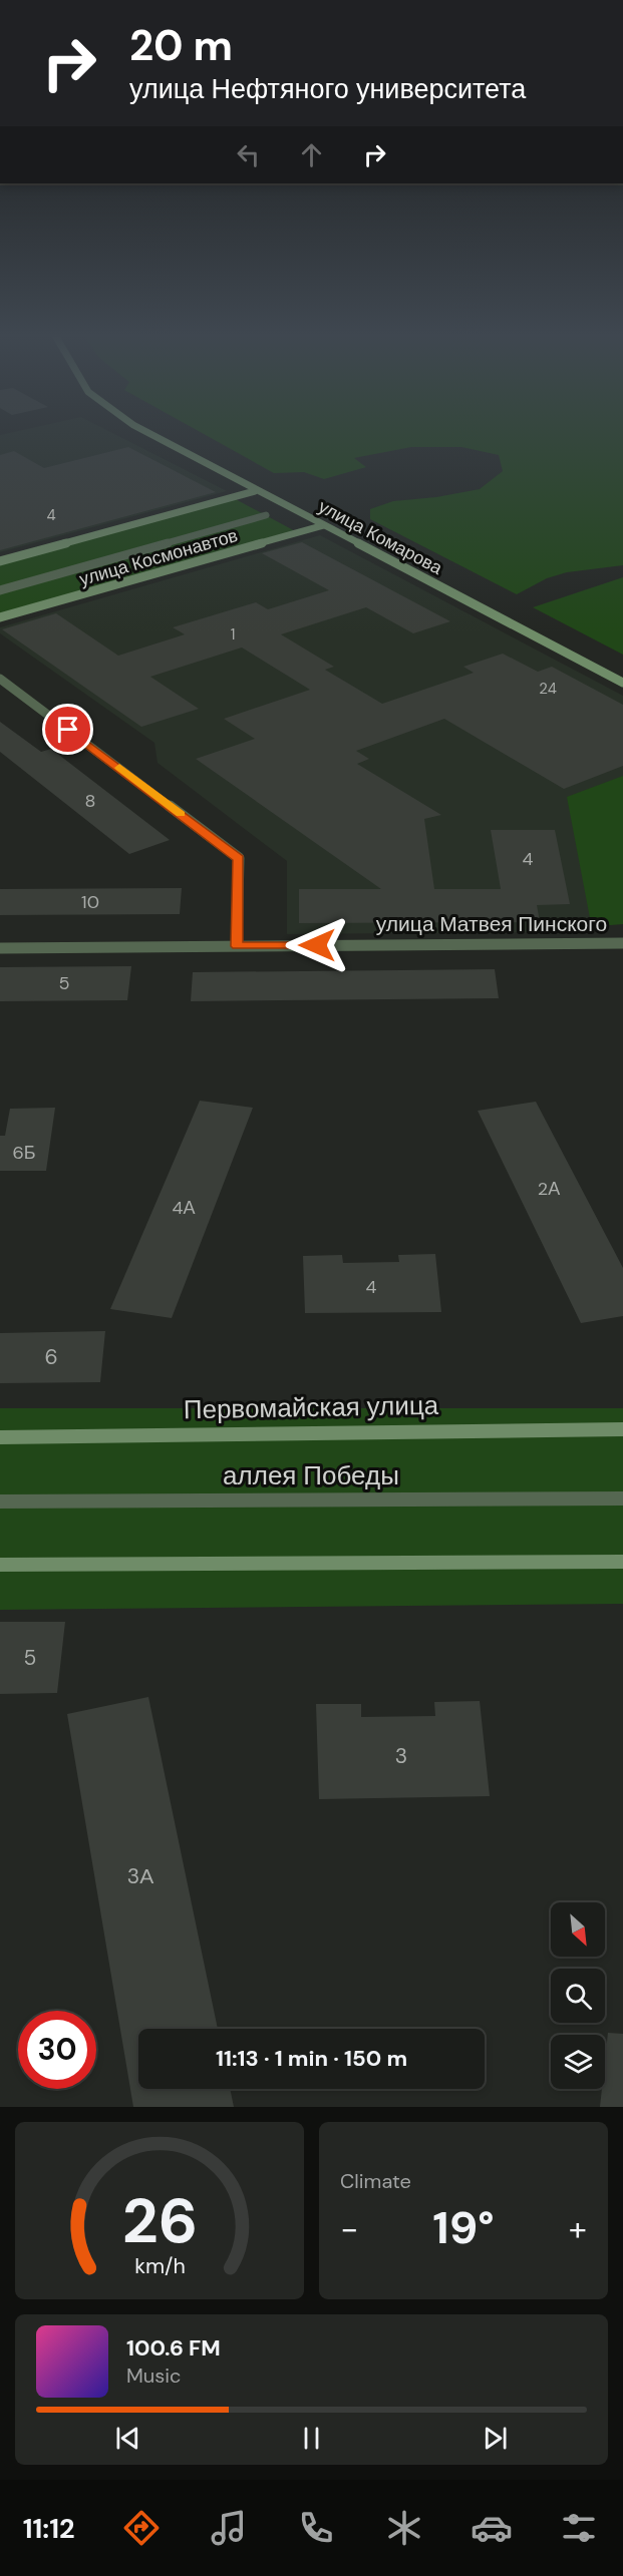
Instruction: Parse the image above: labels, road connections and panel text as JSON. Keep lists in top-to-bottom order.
{
  "streets": {
    "main road": ["улица Комарова", "улица Космонавтов", "Первомайская улица"],
    "street": ["улица Матвея Пинского", "аллея Победы"]
  },
  "crossings": [
    ["улица Комарова", "улица Космонавтов"]
  ],
  "house_numbers": [
    "4",
    "1",
    "24",
    "8",
    "4",
    "10",
    "5",
    "6Б",
    "2А",
    "4А",
    "4",
    "6",
    "5",
    "3",
    "3А"
  ],
  "north": "bottom right",
  "page": {
    "turn": ["20 m", "улица Нефтяного университета"],
    "limit": "30",
    "trip": "11:13 · 1 min · 150 m",
    "tile": "Climate",
    "heat": ["−", "19°", "+"],
    "song": ["100.6 FM", "Music"],
    "tabs": "11:12",
    "gauge": ["26", "km/h"]
  }
}
